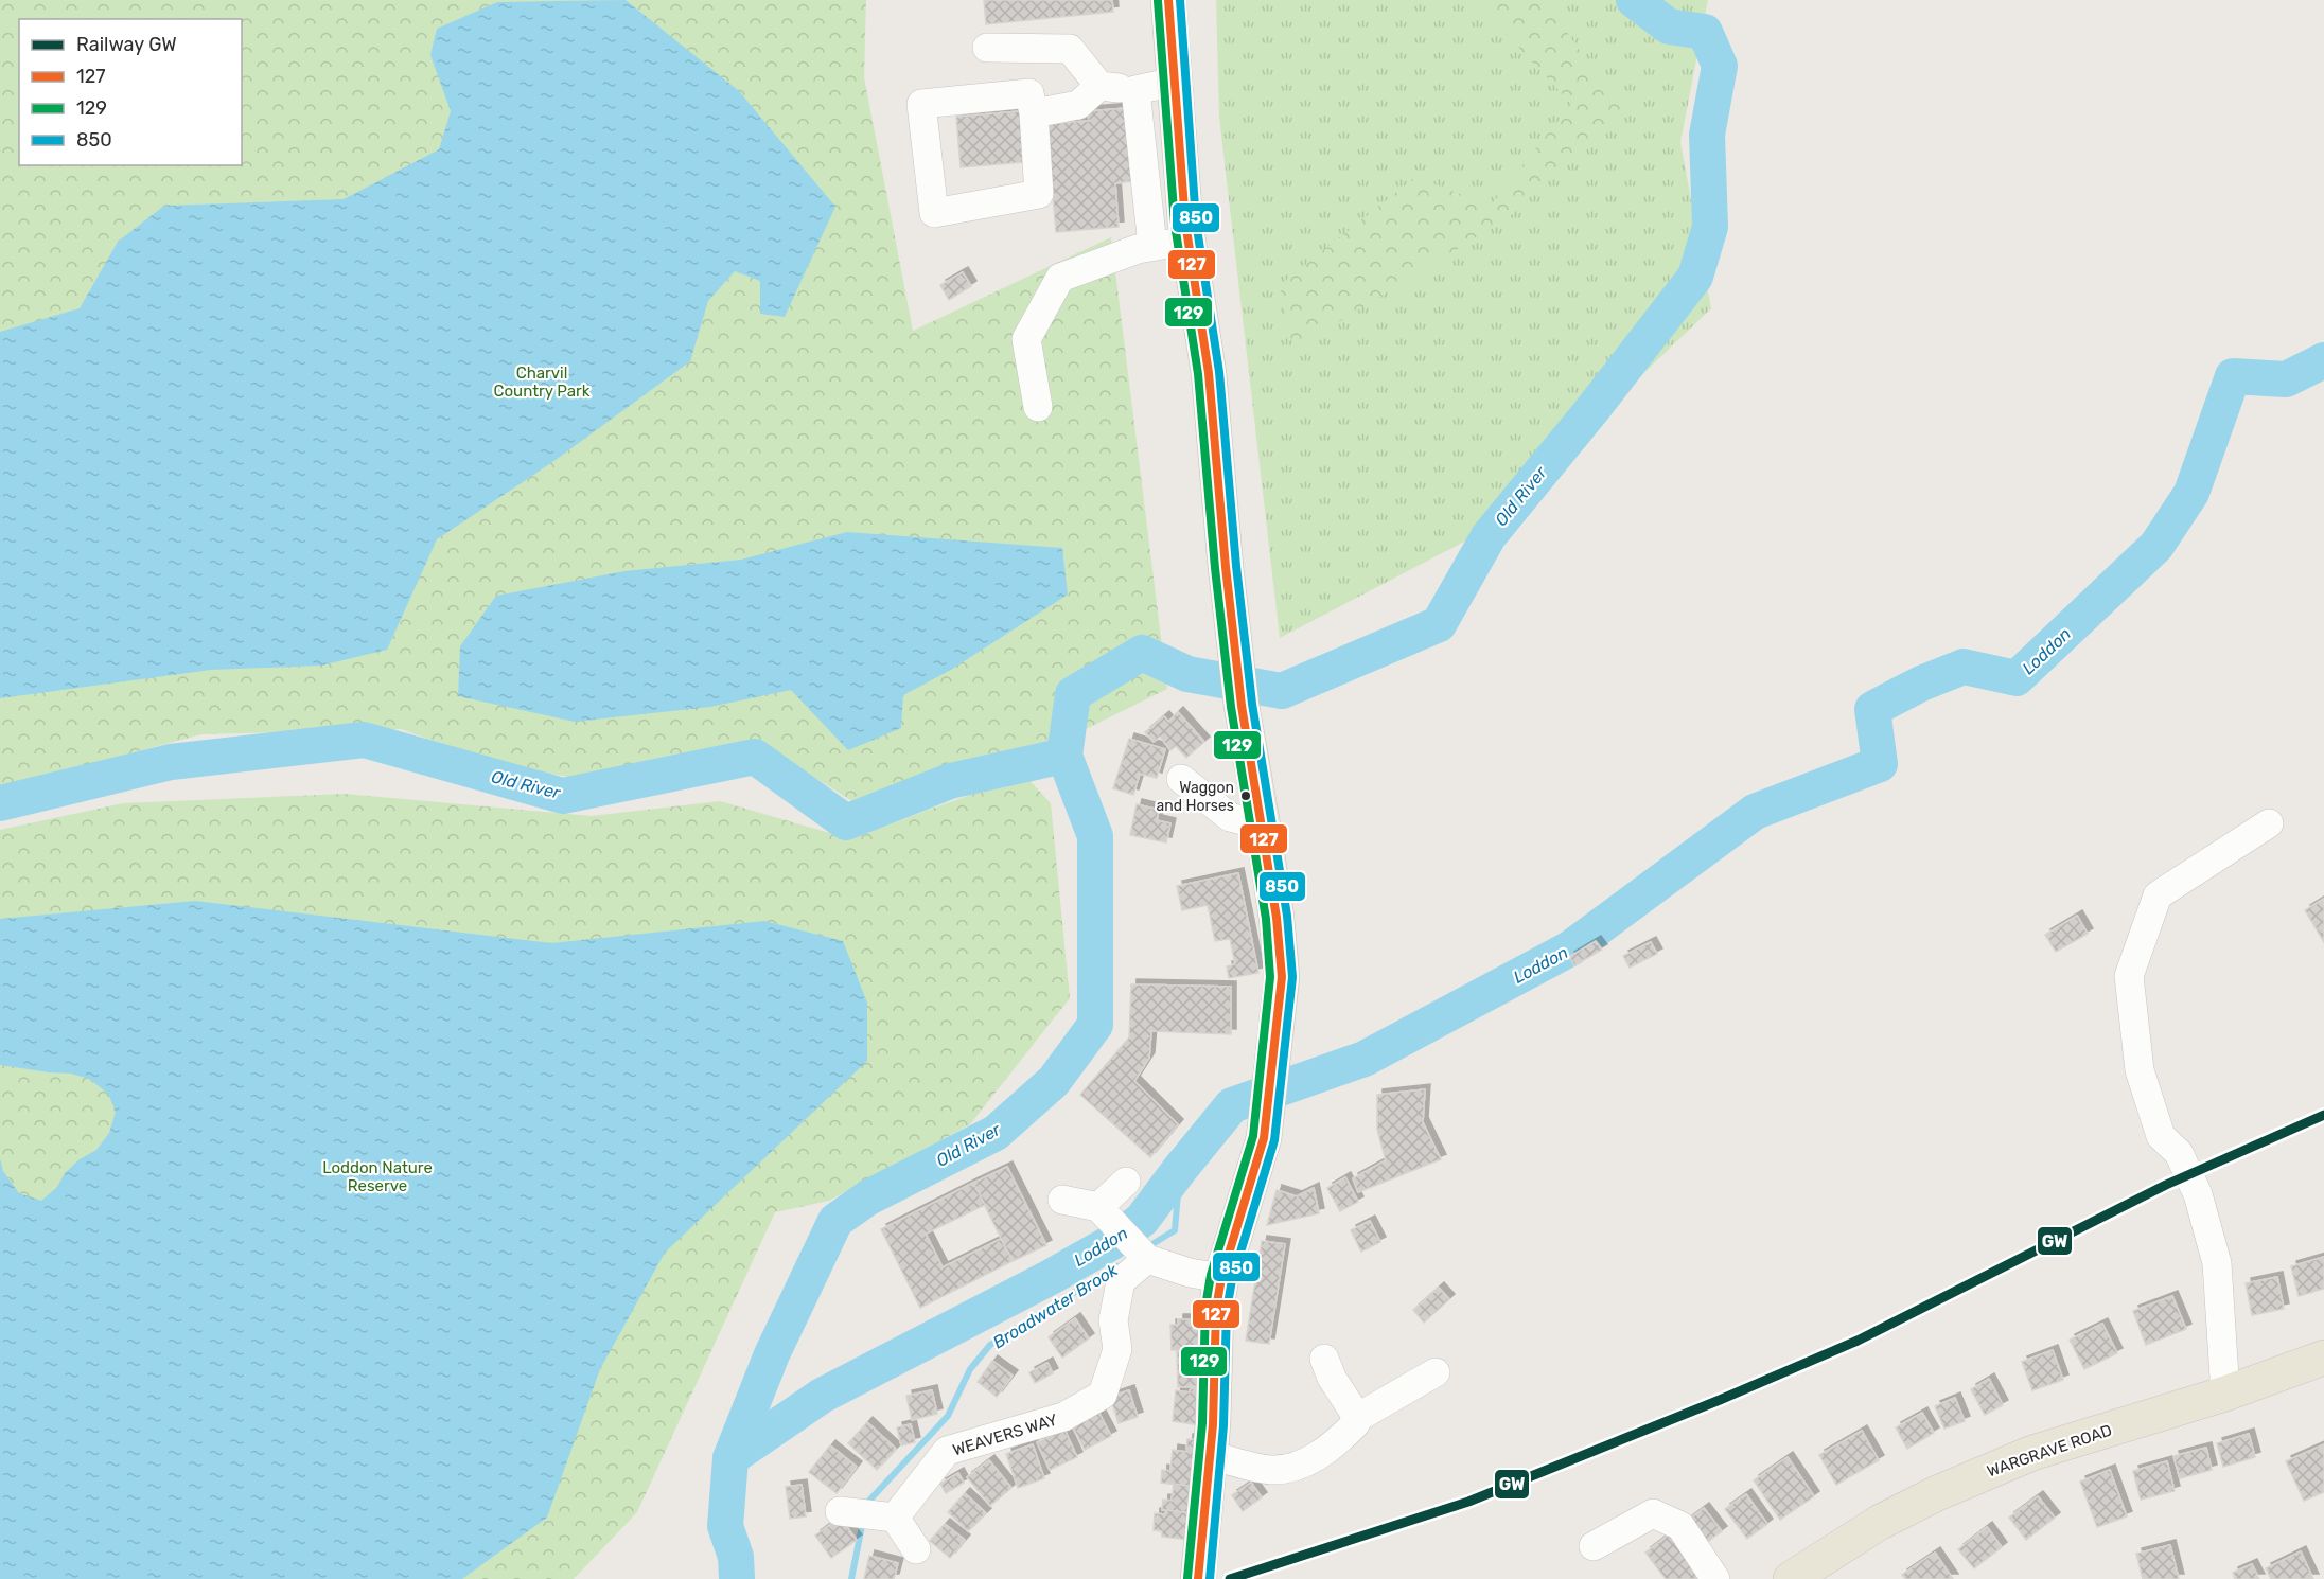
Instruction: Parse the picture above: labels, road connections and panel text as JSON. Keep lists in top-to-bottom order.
{
  "streets": {
    "main road": ["WARGRAVE ROAD"],
    "street": ["WEAVERS WAY"]
  },
  "water": ["Old River", "Loddon", "Broadwater Brook"],
  "parks": ["Charvil Country Park", "Loddon Nature Reserve"],
  "places": ["Waggon and Horses"],
  "lines": [
    "transit line 127",
    "transit line 850",
    "transit line 129",
    "rail line GW"
  ],
  "legend": [
    "Railway GW",
    "127",
    "129",
    "850"
  ]
}
